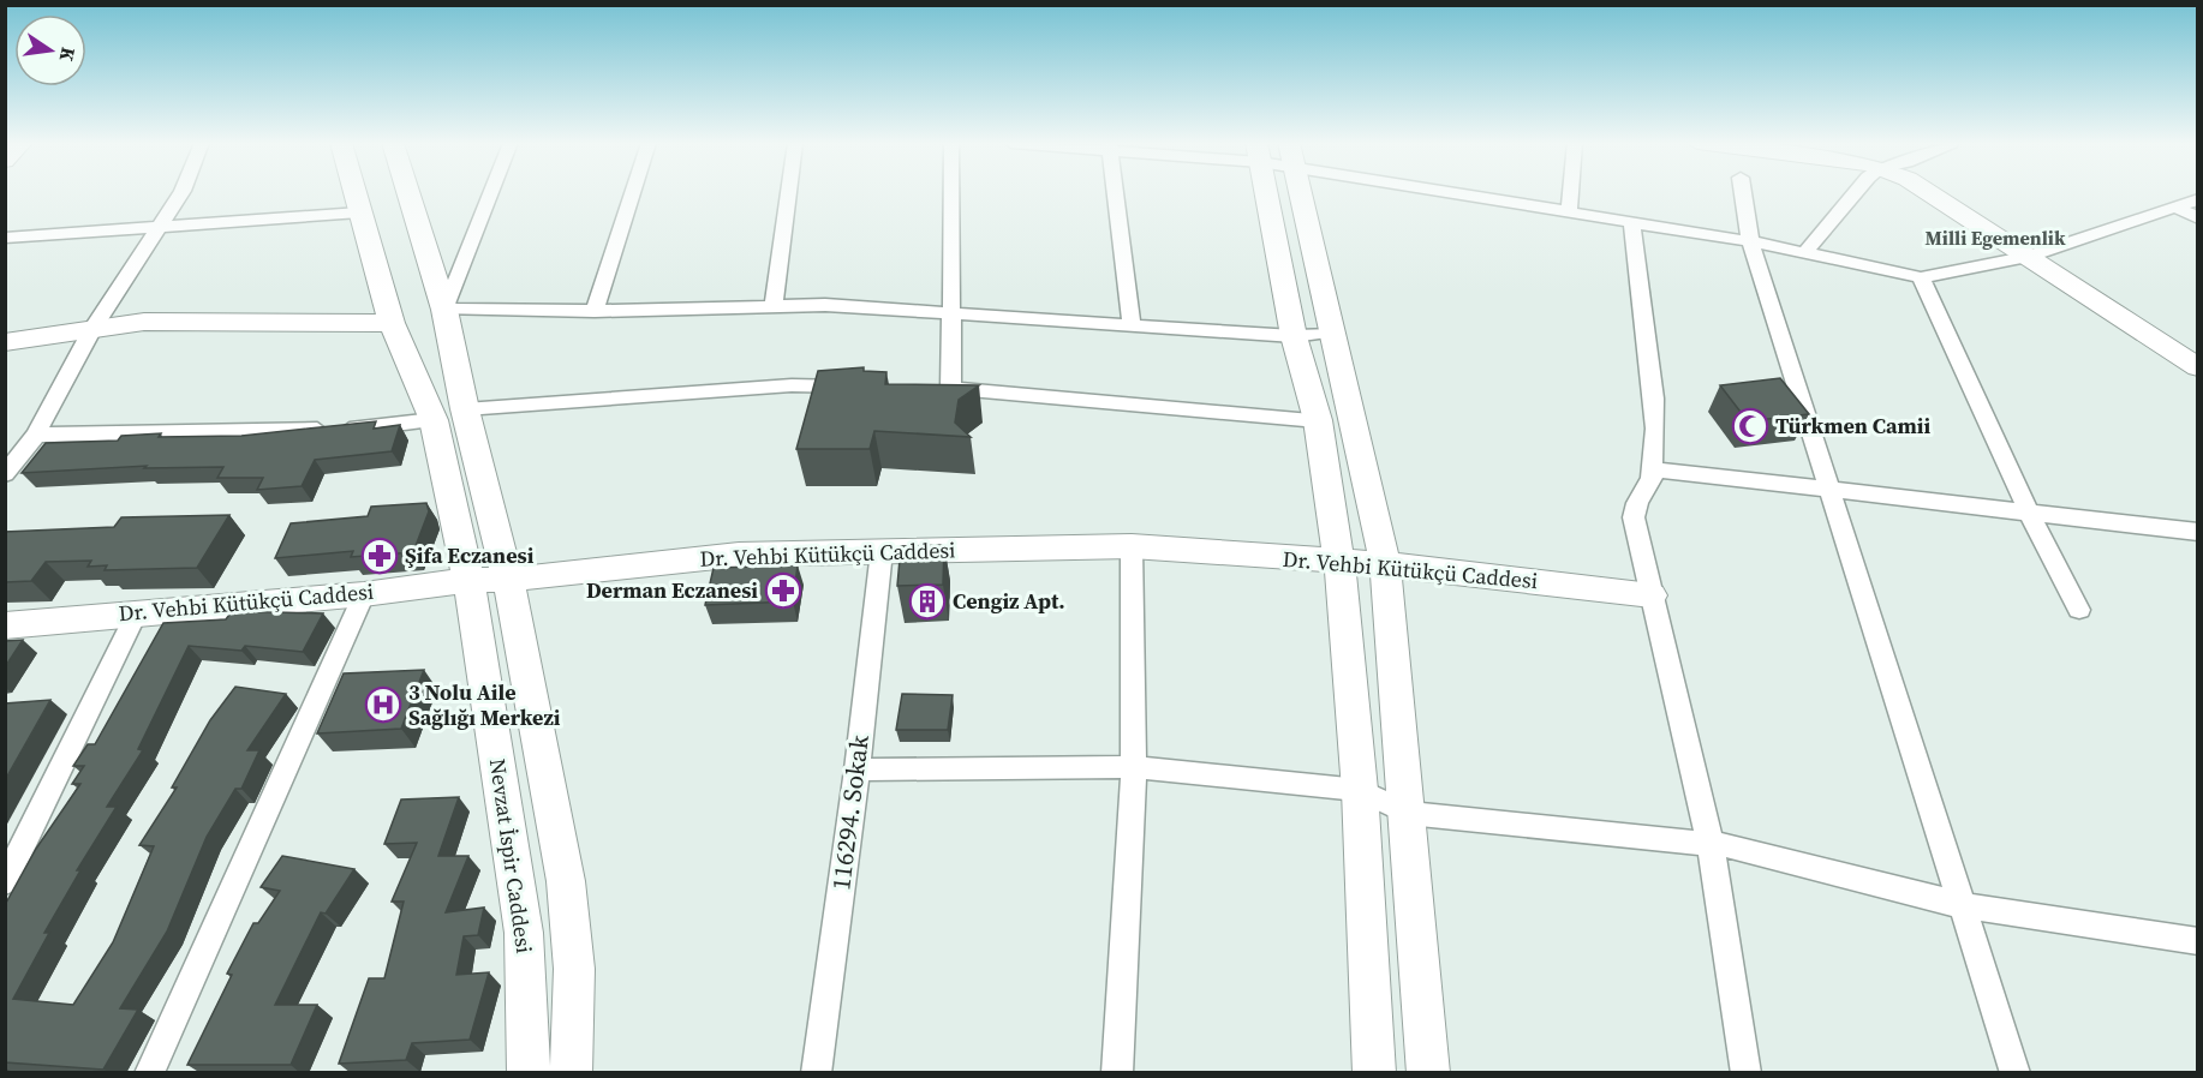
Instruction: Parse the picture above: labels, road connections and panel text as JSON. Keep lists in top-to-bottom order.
{
  "streets": {
    "main road": ["Dr. Vehbi Kütükçü Caddesi", "Nevzat İspir Caddesi"],
    "street": ["116294. Sokak"]
  },
  "crossings": [
    ["Dr. Vehbi Kütükçü Caddesi", "116294. Sokak"],
    ["Dr. Vehbi Kütükçü Caddesi", "Nevzat İspir Caddesi"]
  ],
  "districts": ["Milli Egemenlik"],
  "places": {
    "mosque": ["Türkmen Camii"],
    "pharmacy": ["Şifa Eczanesi", "Derman Eczanesi"],
    "building": ["Cengiz Apt."],
    "hospital": ["3 Nolu Aile Sağlığı Merkezi"]
  },
  "north": "right"
}
